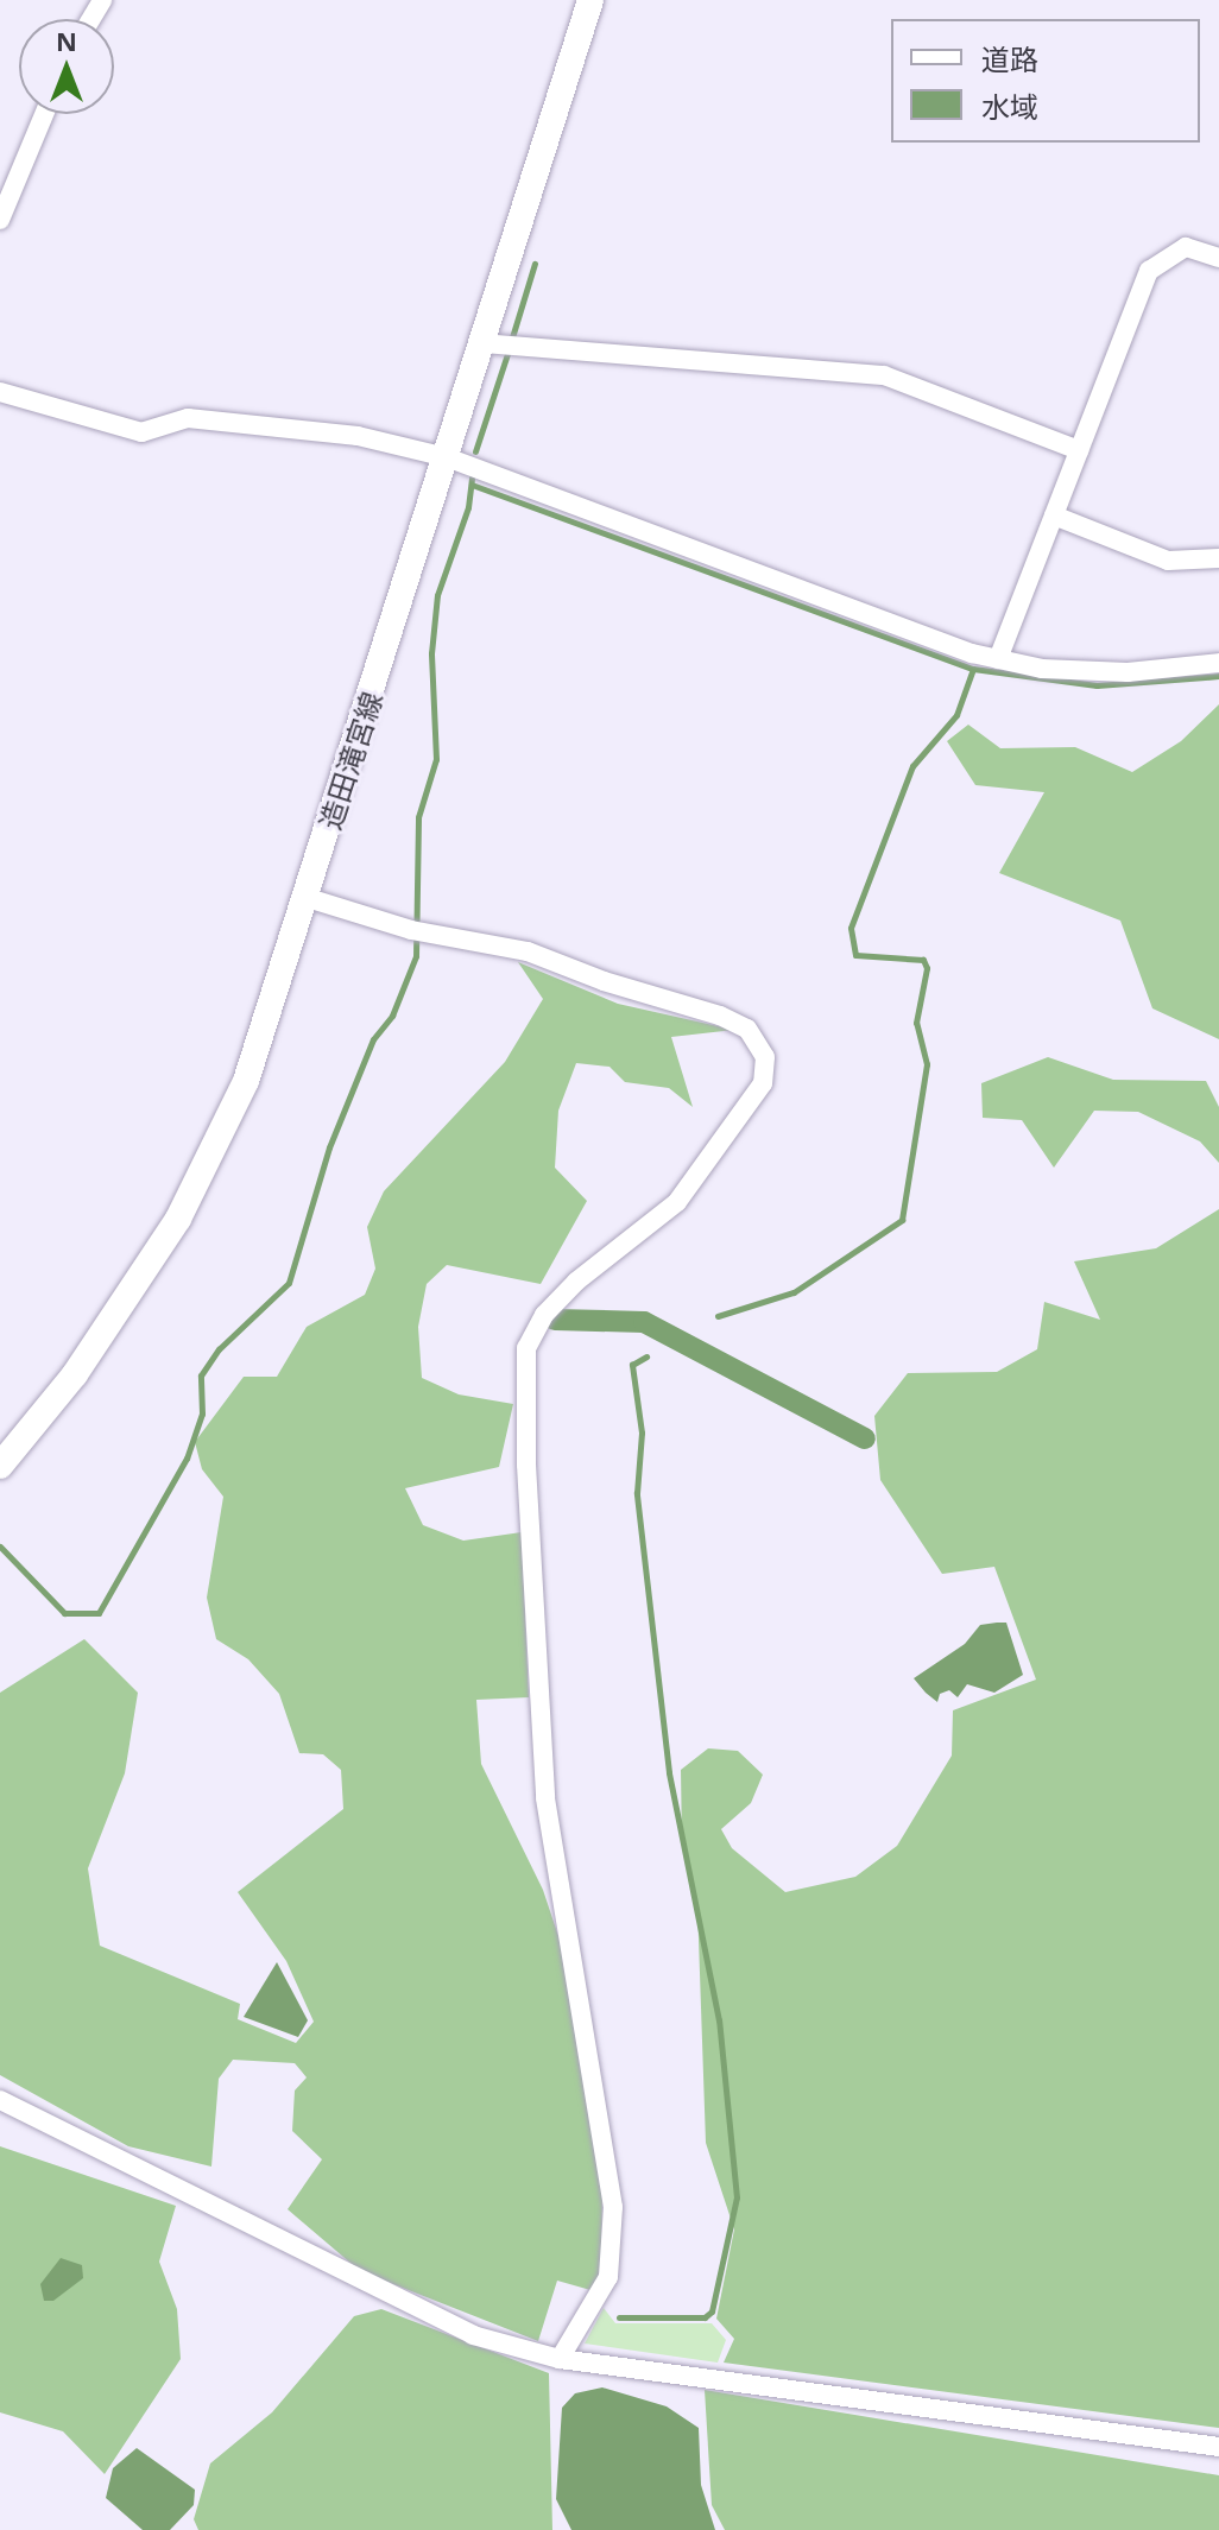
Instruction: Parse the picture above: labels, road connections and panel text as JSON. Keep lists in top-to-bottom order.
{
  "streets": {
    "main road": ["造田滝宮線"]
  },
  "legend": ["道路", "水域"],
  "north": "top"
}
